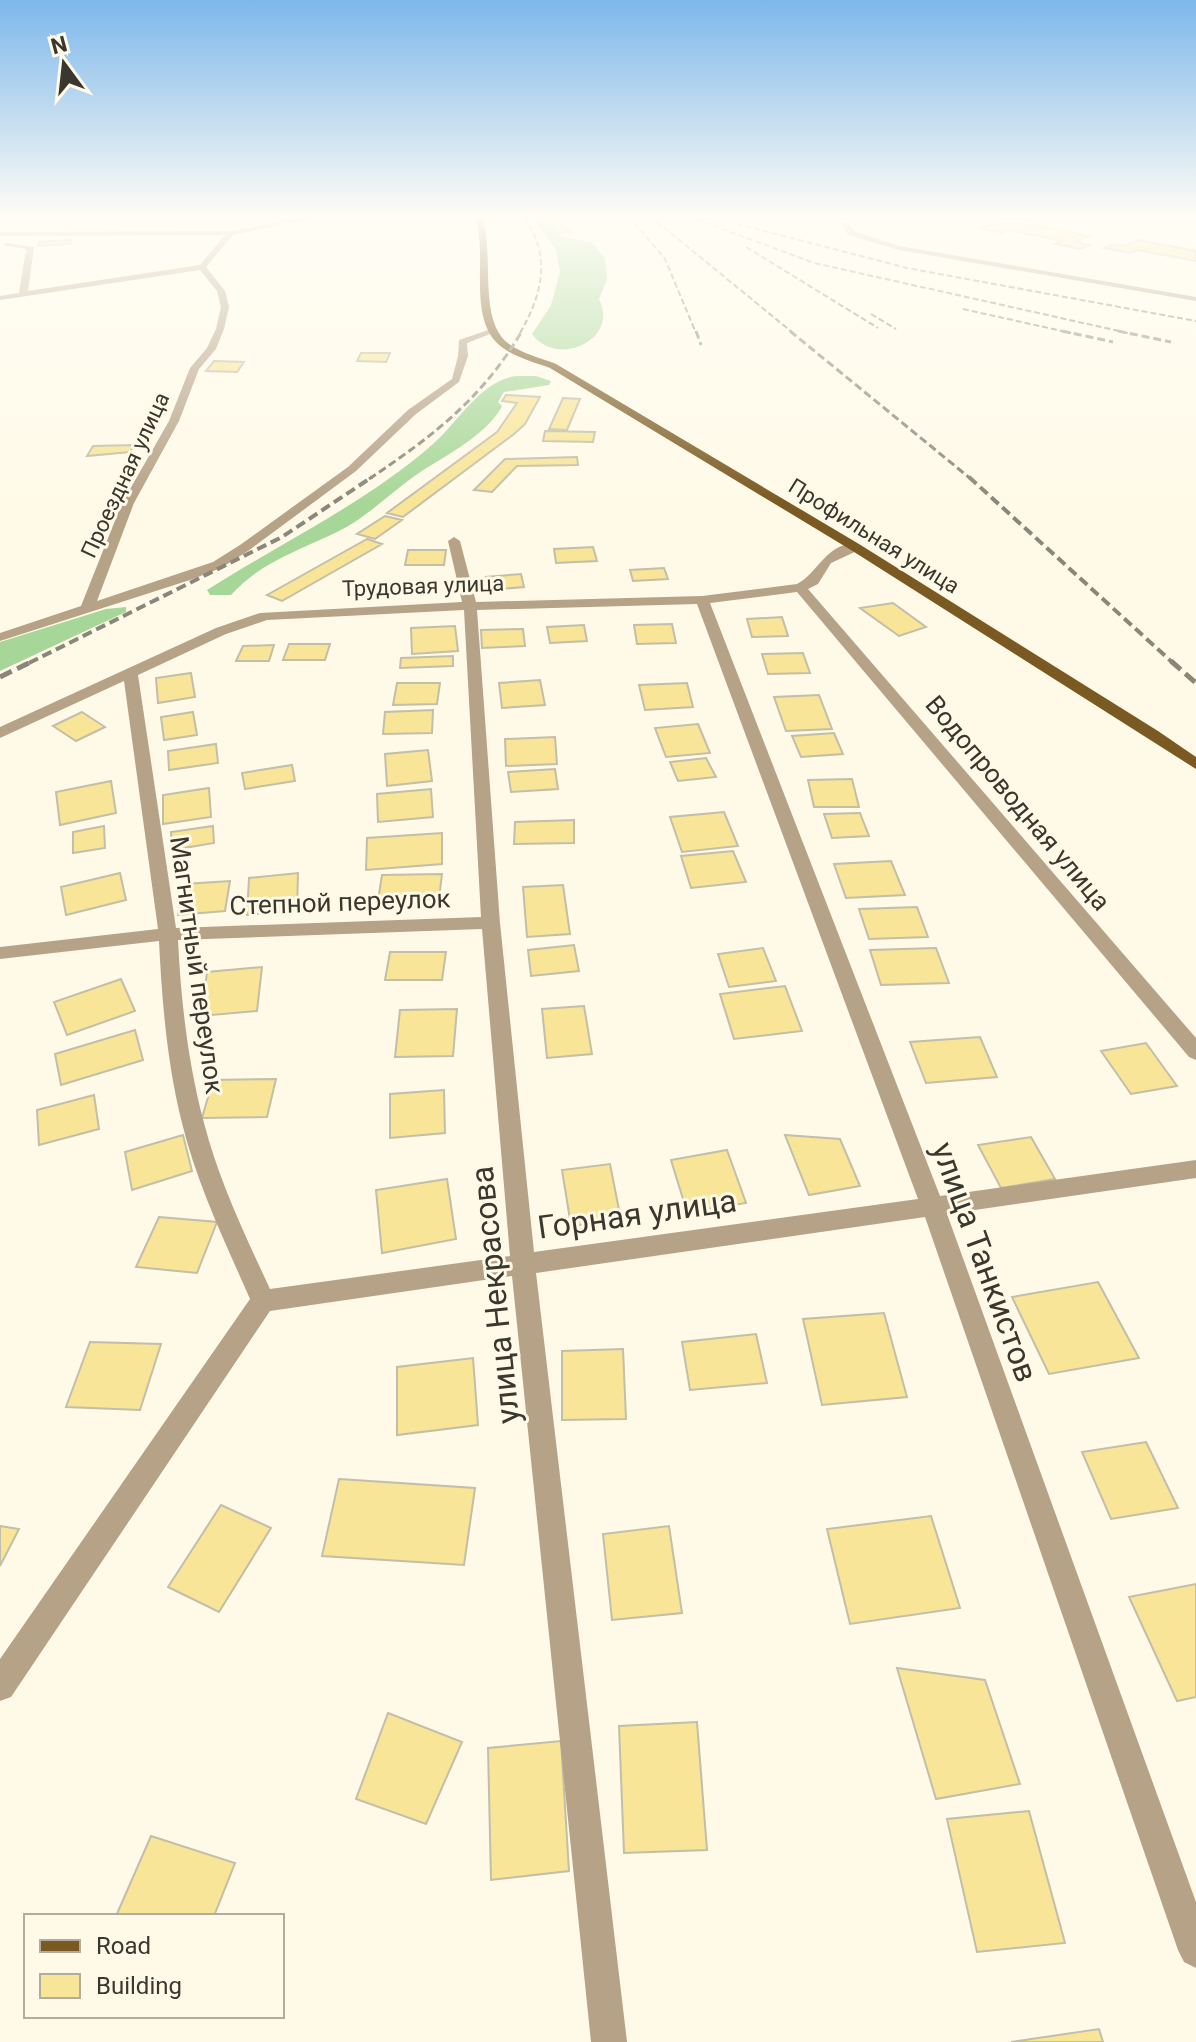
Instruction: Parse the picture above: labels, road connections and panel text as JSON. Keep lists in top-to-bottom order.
{
  "streets": {
    "main road": ["Профильная улица"],
    "street": [
      "Проездная улица",
      "Трудовая улица",
      "Водопроводная улица",
      "Степной переулок",
      "Магнитный переулок",
      "Горная улица",
      "улица Танкистов",
      "улица Некрасова"
    ]
  },
  "crossings": [
    ["Трудовая улица", "Водопроводная улица"],
    ["Трудовая улица", "Магнитный переулок"],
    ["Трудовая улица", "улица Танкистов"],
    ["Трудовая улица", "улица Некрасова"],
    ["Степной переулок", "Магнитный переулок"],
    ["Степной переулок", "улица Некрасова"],
    ["Магнитный переулок", "Горная улица"],
    ["Горная улица", "улица Танкистов"],
    ["Горная улица", "улица Некрасова"]
  ],
  "legend": ["Road", "Building"],
  "north": "top"
}
